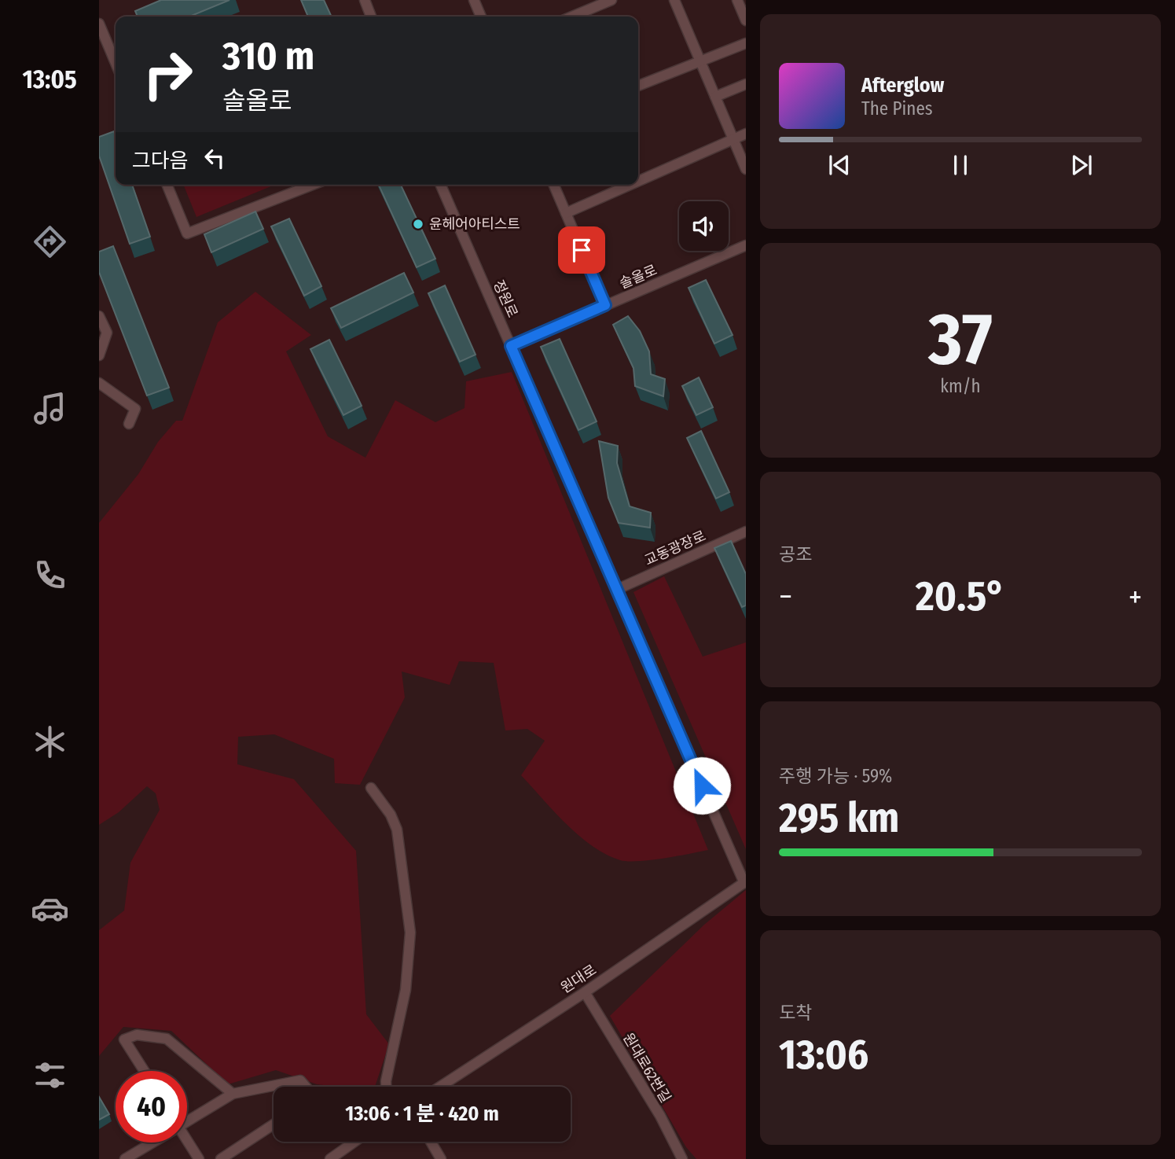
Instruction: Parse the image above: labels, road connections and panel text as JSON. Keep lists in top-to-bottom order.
{
  "streets": {
    "street": [
      "솔올로",
      "정원로",
      "교동광장로",
      "원대로",
      "원대로62번길"
    ]
  },
  "crossings": [
    ["솔올로", "정원로"],
    ["정원로", "교동광장로"],
    ["정원로", "원대로"],
    ["원대로", "원대로62번길"]
  ],
  "places": ["윤헤어아티스트"],
  "page": {
    "tabs": "13:05",
    "turn": ["310 m", "솔올로"],
    "song": ["Afterglow", "The Pines"],
    "then": "그다음",
    "tile": [
      ["37", "km/h"],
      "공조",
      ["주행 가능 · 59%", "295 km"],
      ["도착", "13:06"]
    ],
    "heat": ["−", "20.5°", "+"],
    "limit": "40",
    "trip": "13:06 · 1 분 · 420 m"
  }
}
